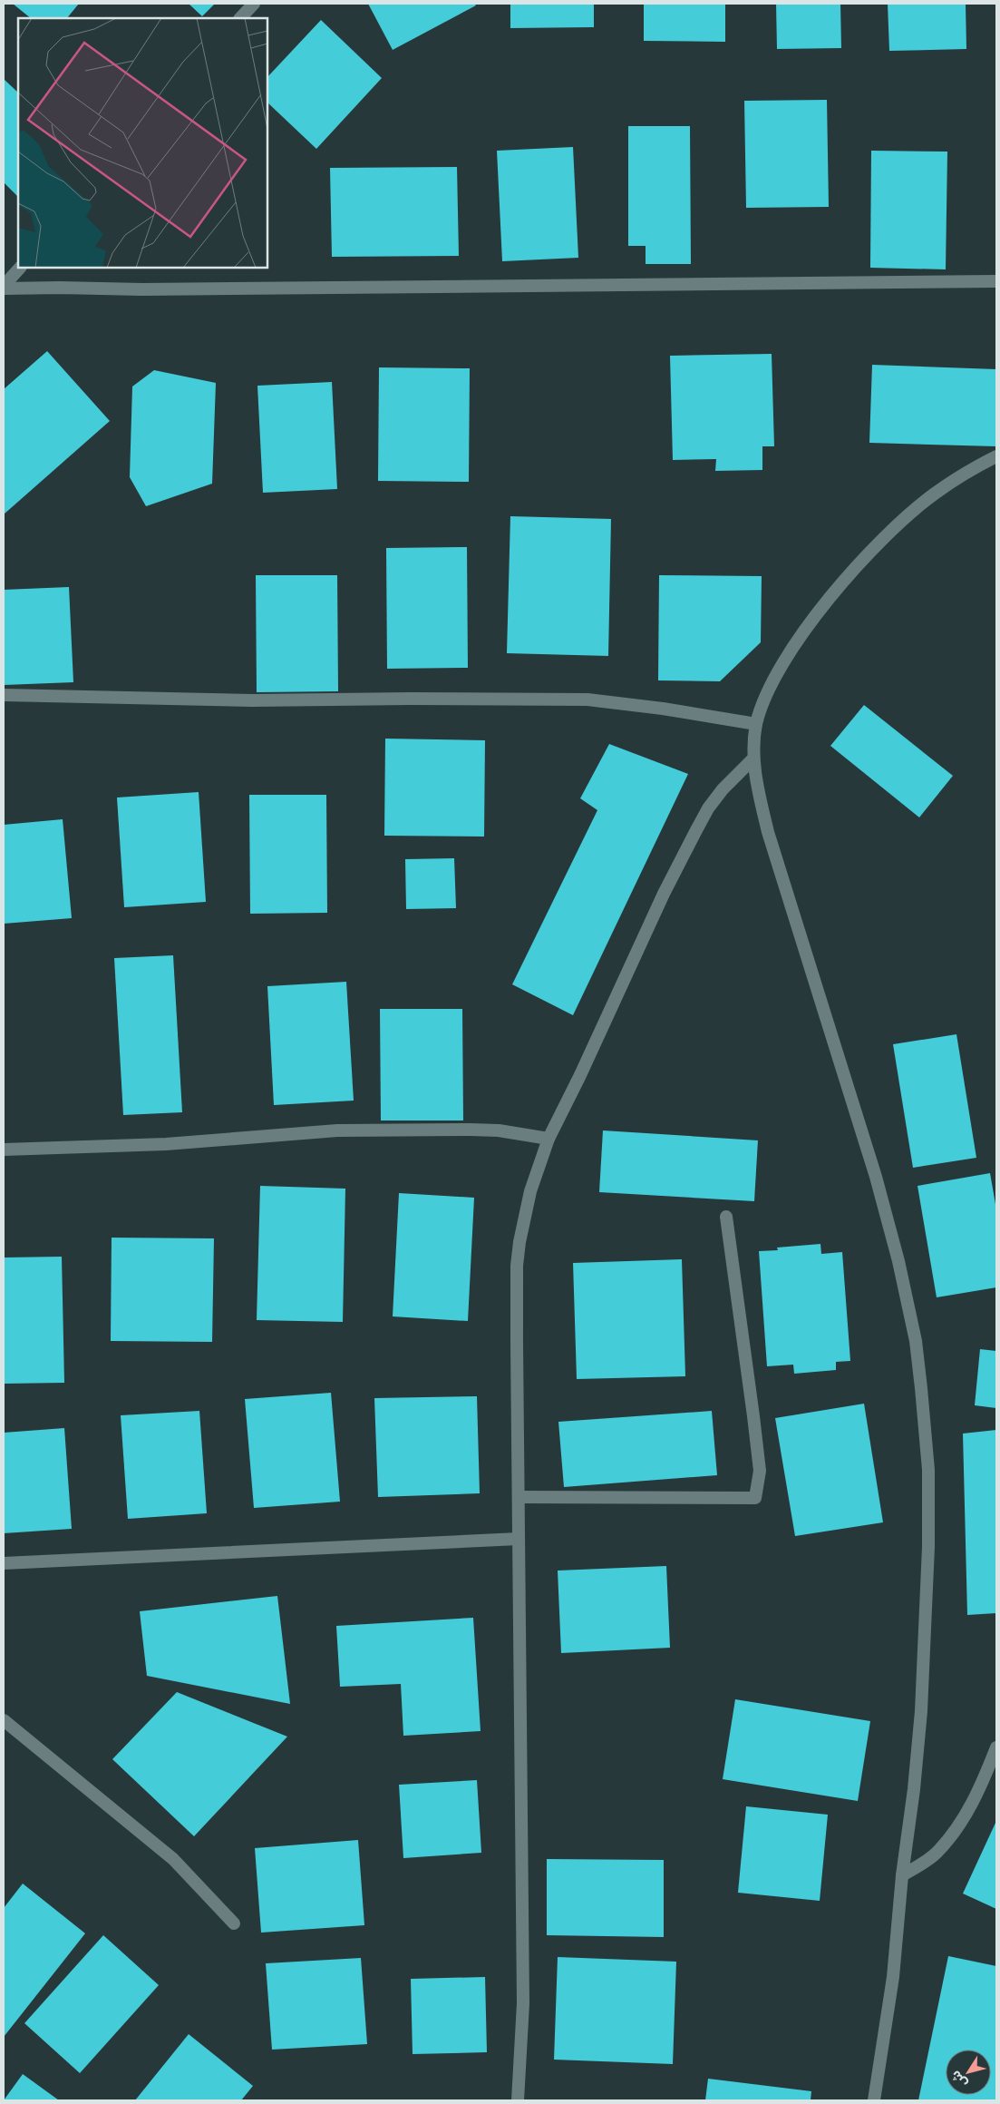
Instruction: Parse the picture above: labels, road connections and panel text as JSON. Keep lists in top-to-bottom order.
{
  "north": "bottom left"
}
